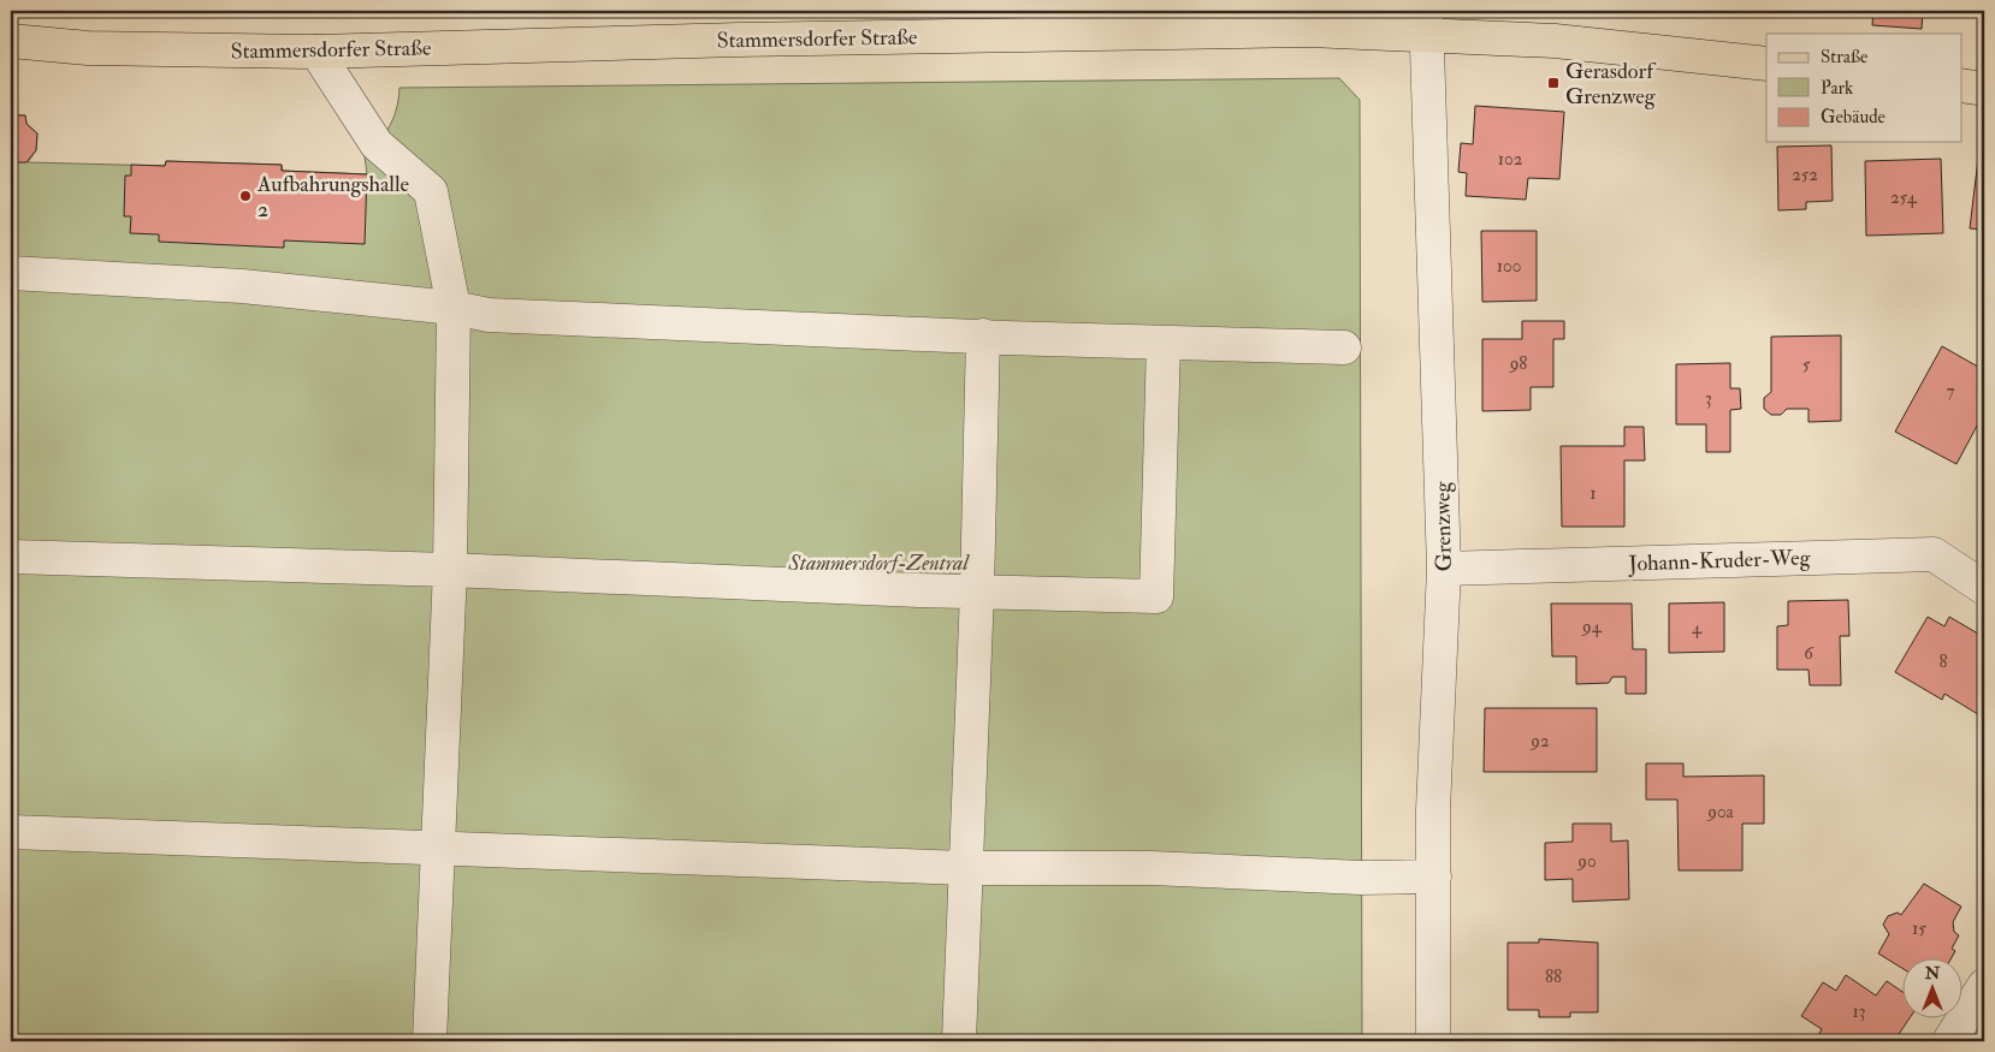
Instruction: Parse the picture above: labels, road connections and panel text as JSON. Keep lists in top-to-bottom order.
{
  "streets": {
    "main road": ["Stammersdorfer Straße"],
    "street": ["Grenzweg", "Johann-Kruder-Weg"]
  },
  "crossings": [
    ["Stammersdorfer Straße", "Grenzweg"],
    ["Grenzweg", "Johann-Kruder-Weg"]
  ],
  "parks": ["Stammersdorf-Zentral"],
  "places": {
    "transit": ["Gerasdorf Grenzweg"],
    "other": ["Aufbahrungshalle 2"]
  },
  "house_numbers": [
    "102",
    "252",
    "254",
    "100",
    "98",
    "5",
    "7",
    "3",
    "1",
    "94",
    "4",
    "6",
    "8",
    "92",
    "90a",
    "90",
    "15",
    "88",
    "13"
  ],
  "legend": ["Straße", "Park", "Gebäude"],
  "north": "top"
}
